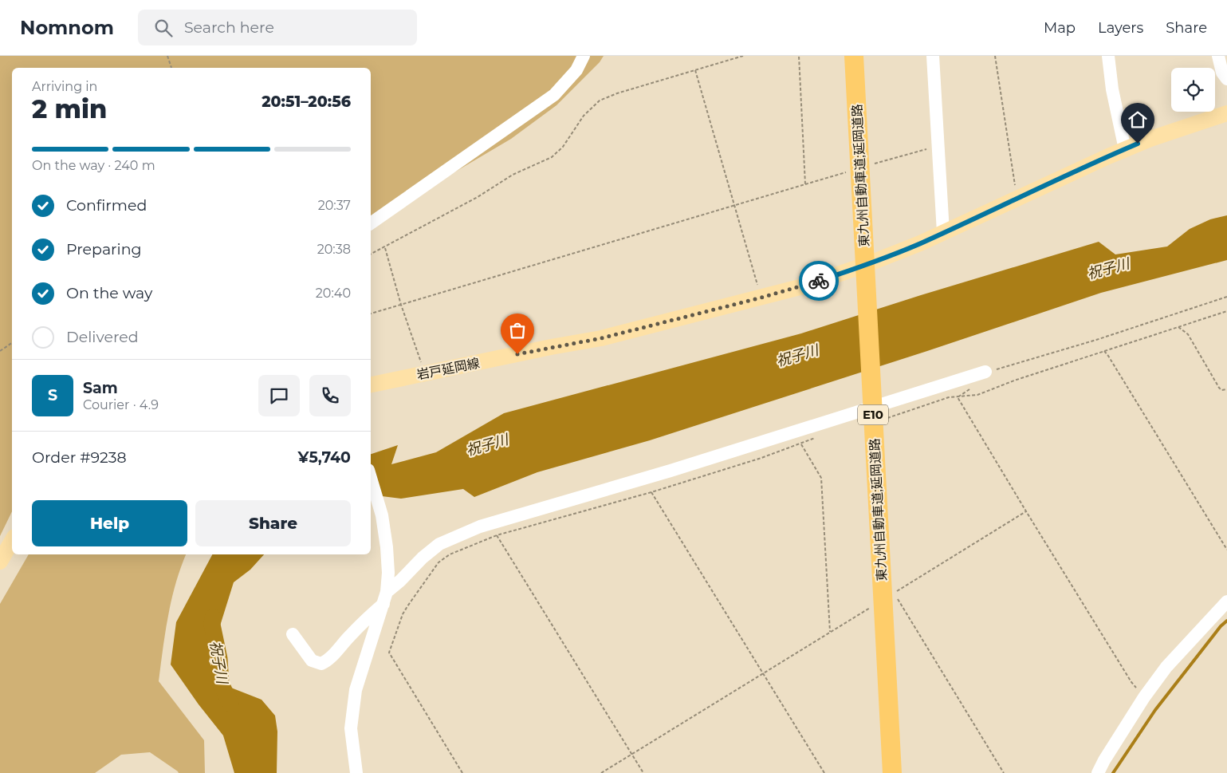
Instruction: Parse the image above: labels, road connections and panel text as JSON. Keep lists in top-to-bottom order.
{
  "streets": {
    "highway": ["東九州自動車道;延岡道路", "E10"],
    "main road": ["岩戸延岡線"]
  },
  "water": ["祝子川"],
  "page": {
    "header": "Nomnom",
    "search": "Search here",
    "nav": ["Map", "Layers", "Share"],
    "heading": ["2 min", "Arriving in", "20:51–20:56"],
    "panel": [
      "Sam",
      "Courier · 4.9",
      "Order #9238",
      "¥5,740"
    ],
    "bar": "On the way · 240 m",
    "list": [
      ["Confirmed", "20:37"],
      ["Preparing", "20:38"],
      ["On the way", "20:40"],
      "Delivered"
    ],
    "round": "S",
    "buttons": ["Help", "Share"]
  }
}
